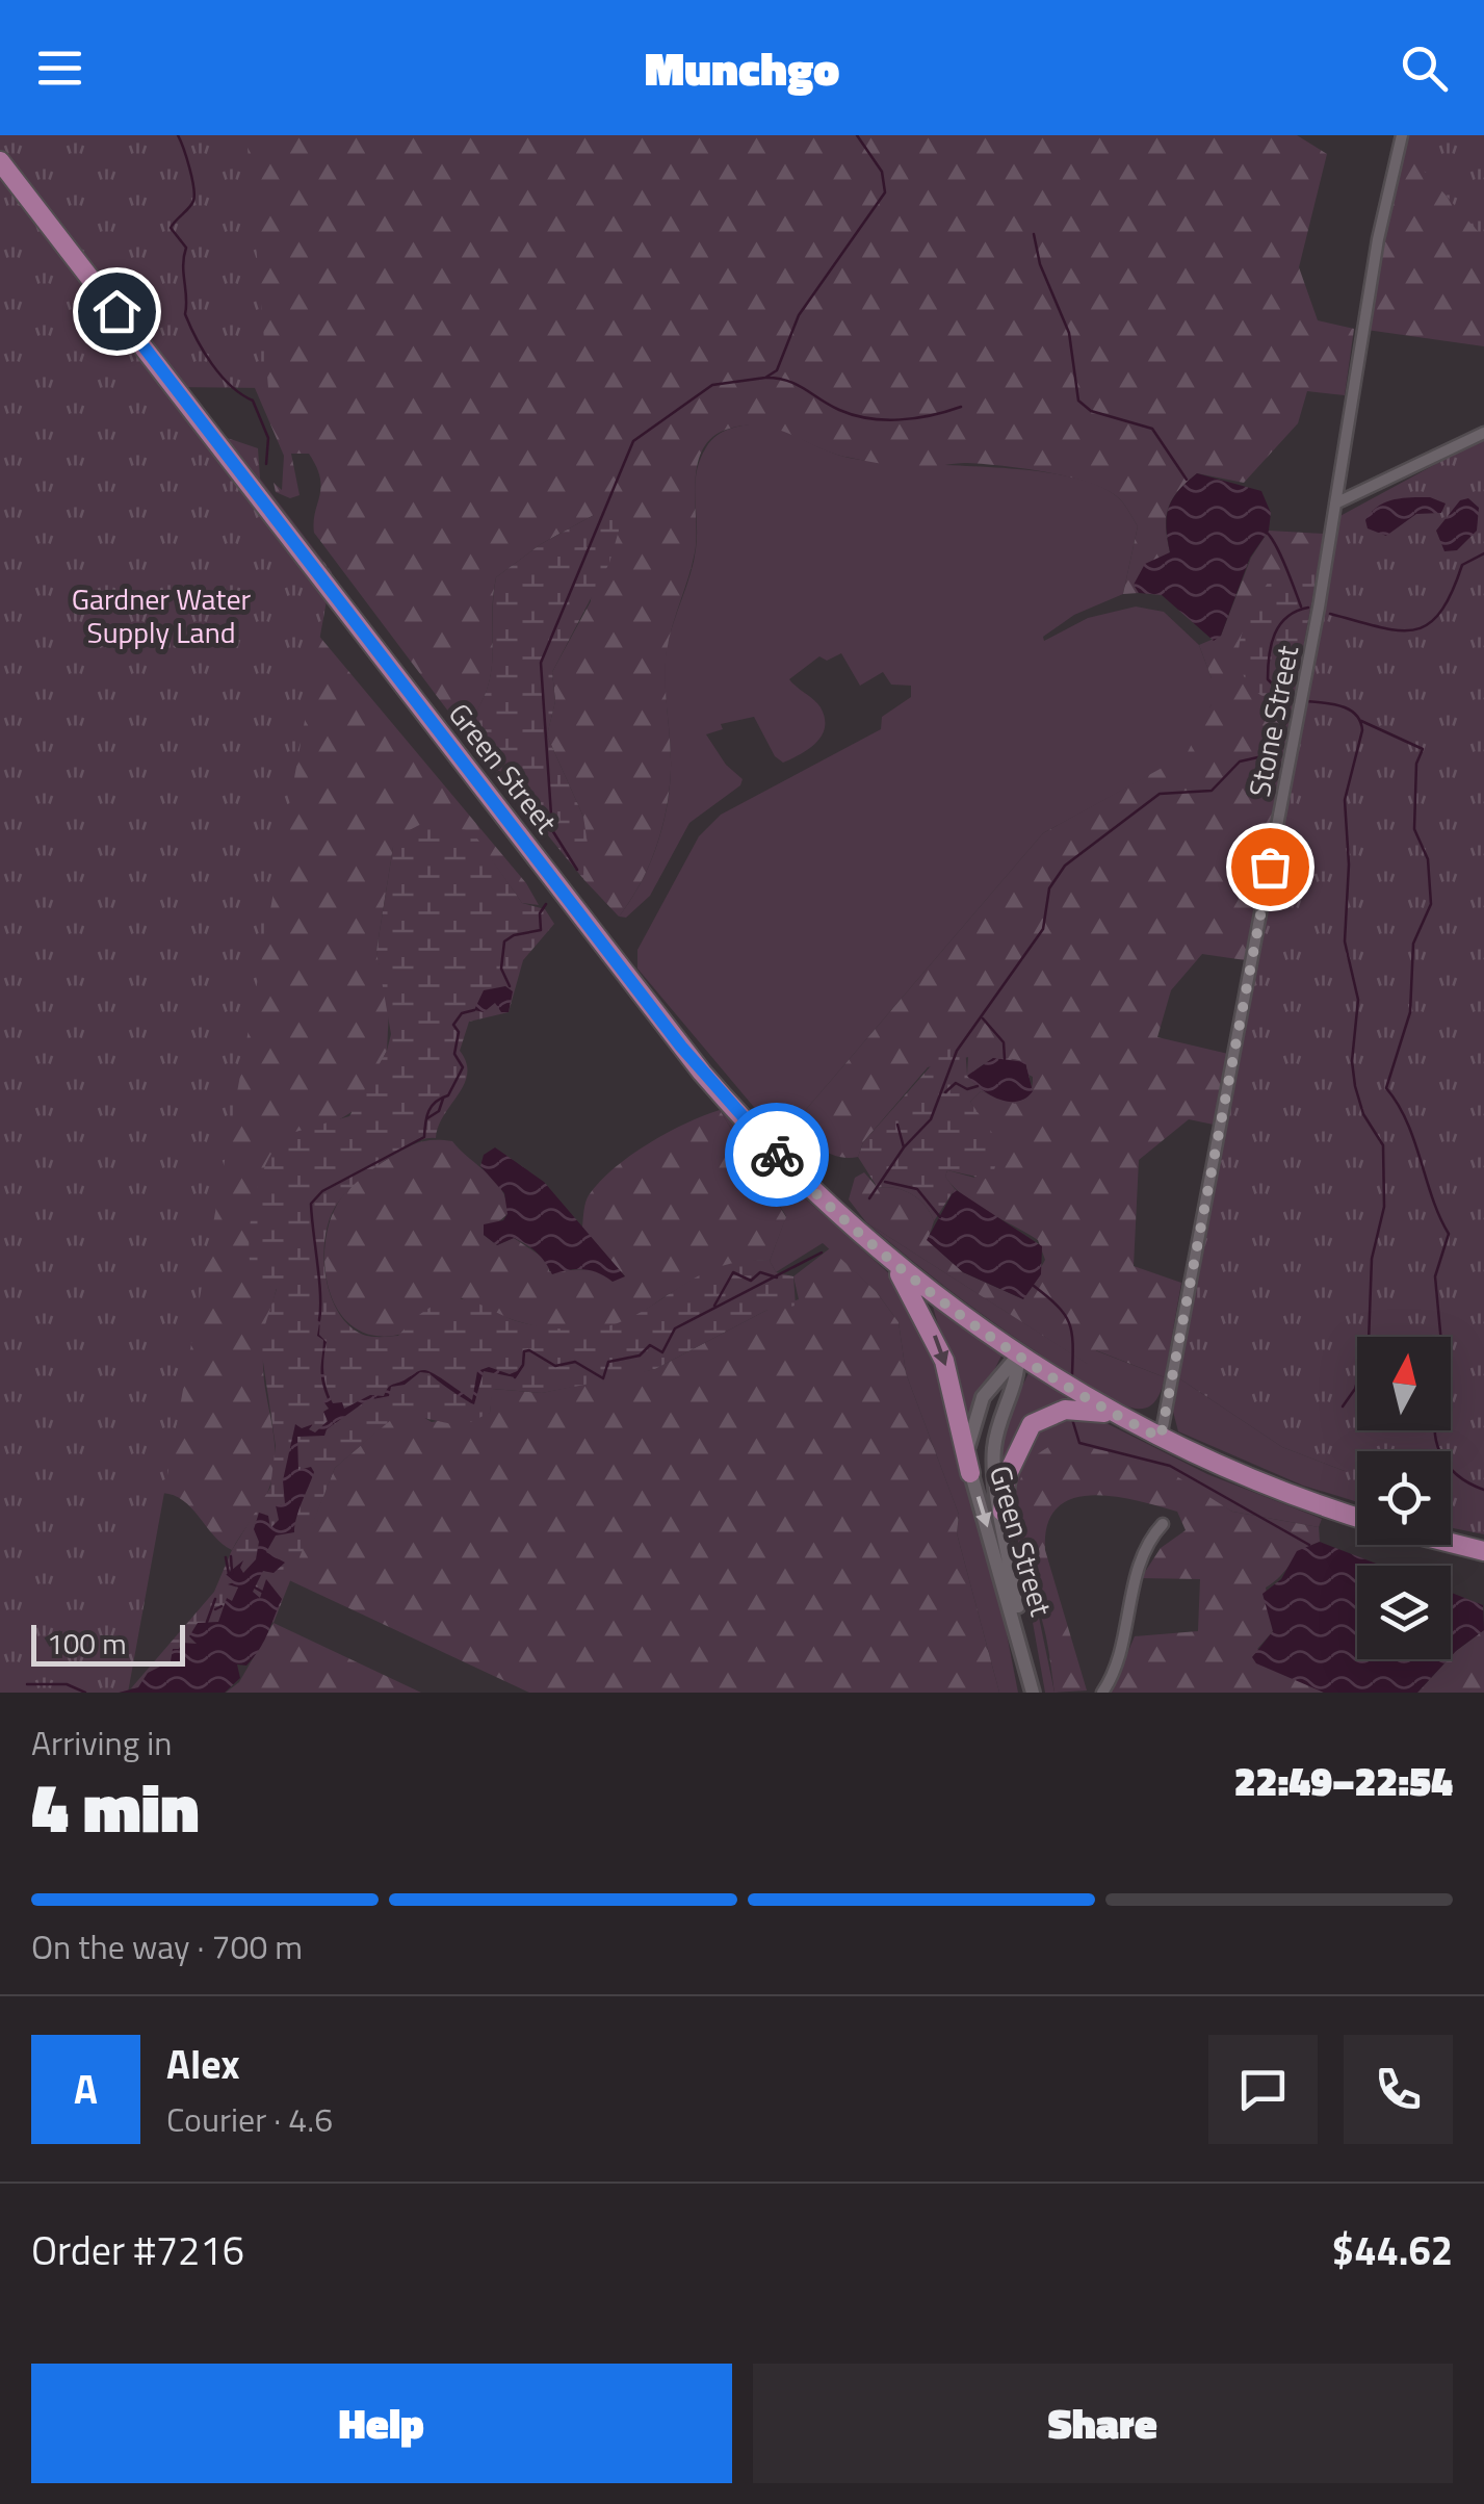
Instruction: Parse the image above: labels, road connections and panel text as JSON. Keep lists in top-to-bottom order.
{
  "streets": {
    "highway": ["Green Street"],
    "street": ["Stone Street"]
  },
  "parks": ["Gardner Water Supply Land"],
  "scale_bar": "100 m",
  "north": "top",
  "page": {
    "header": "Munchgo",
    "scale": "100 m",
    "heading": ["4 min", "Arriving in", "22:49–22:54"],
    "panel": [
      "Alex",
      "Courier · 4.6",
      "Order #7216",
      "$44.62"
    ],
    "bar": "On the way · 700 m",
    "round": "A",
    "buttons": ["Help", "Share"]
  }
}
